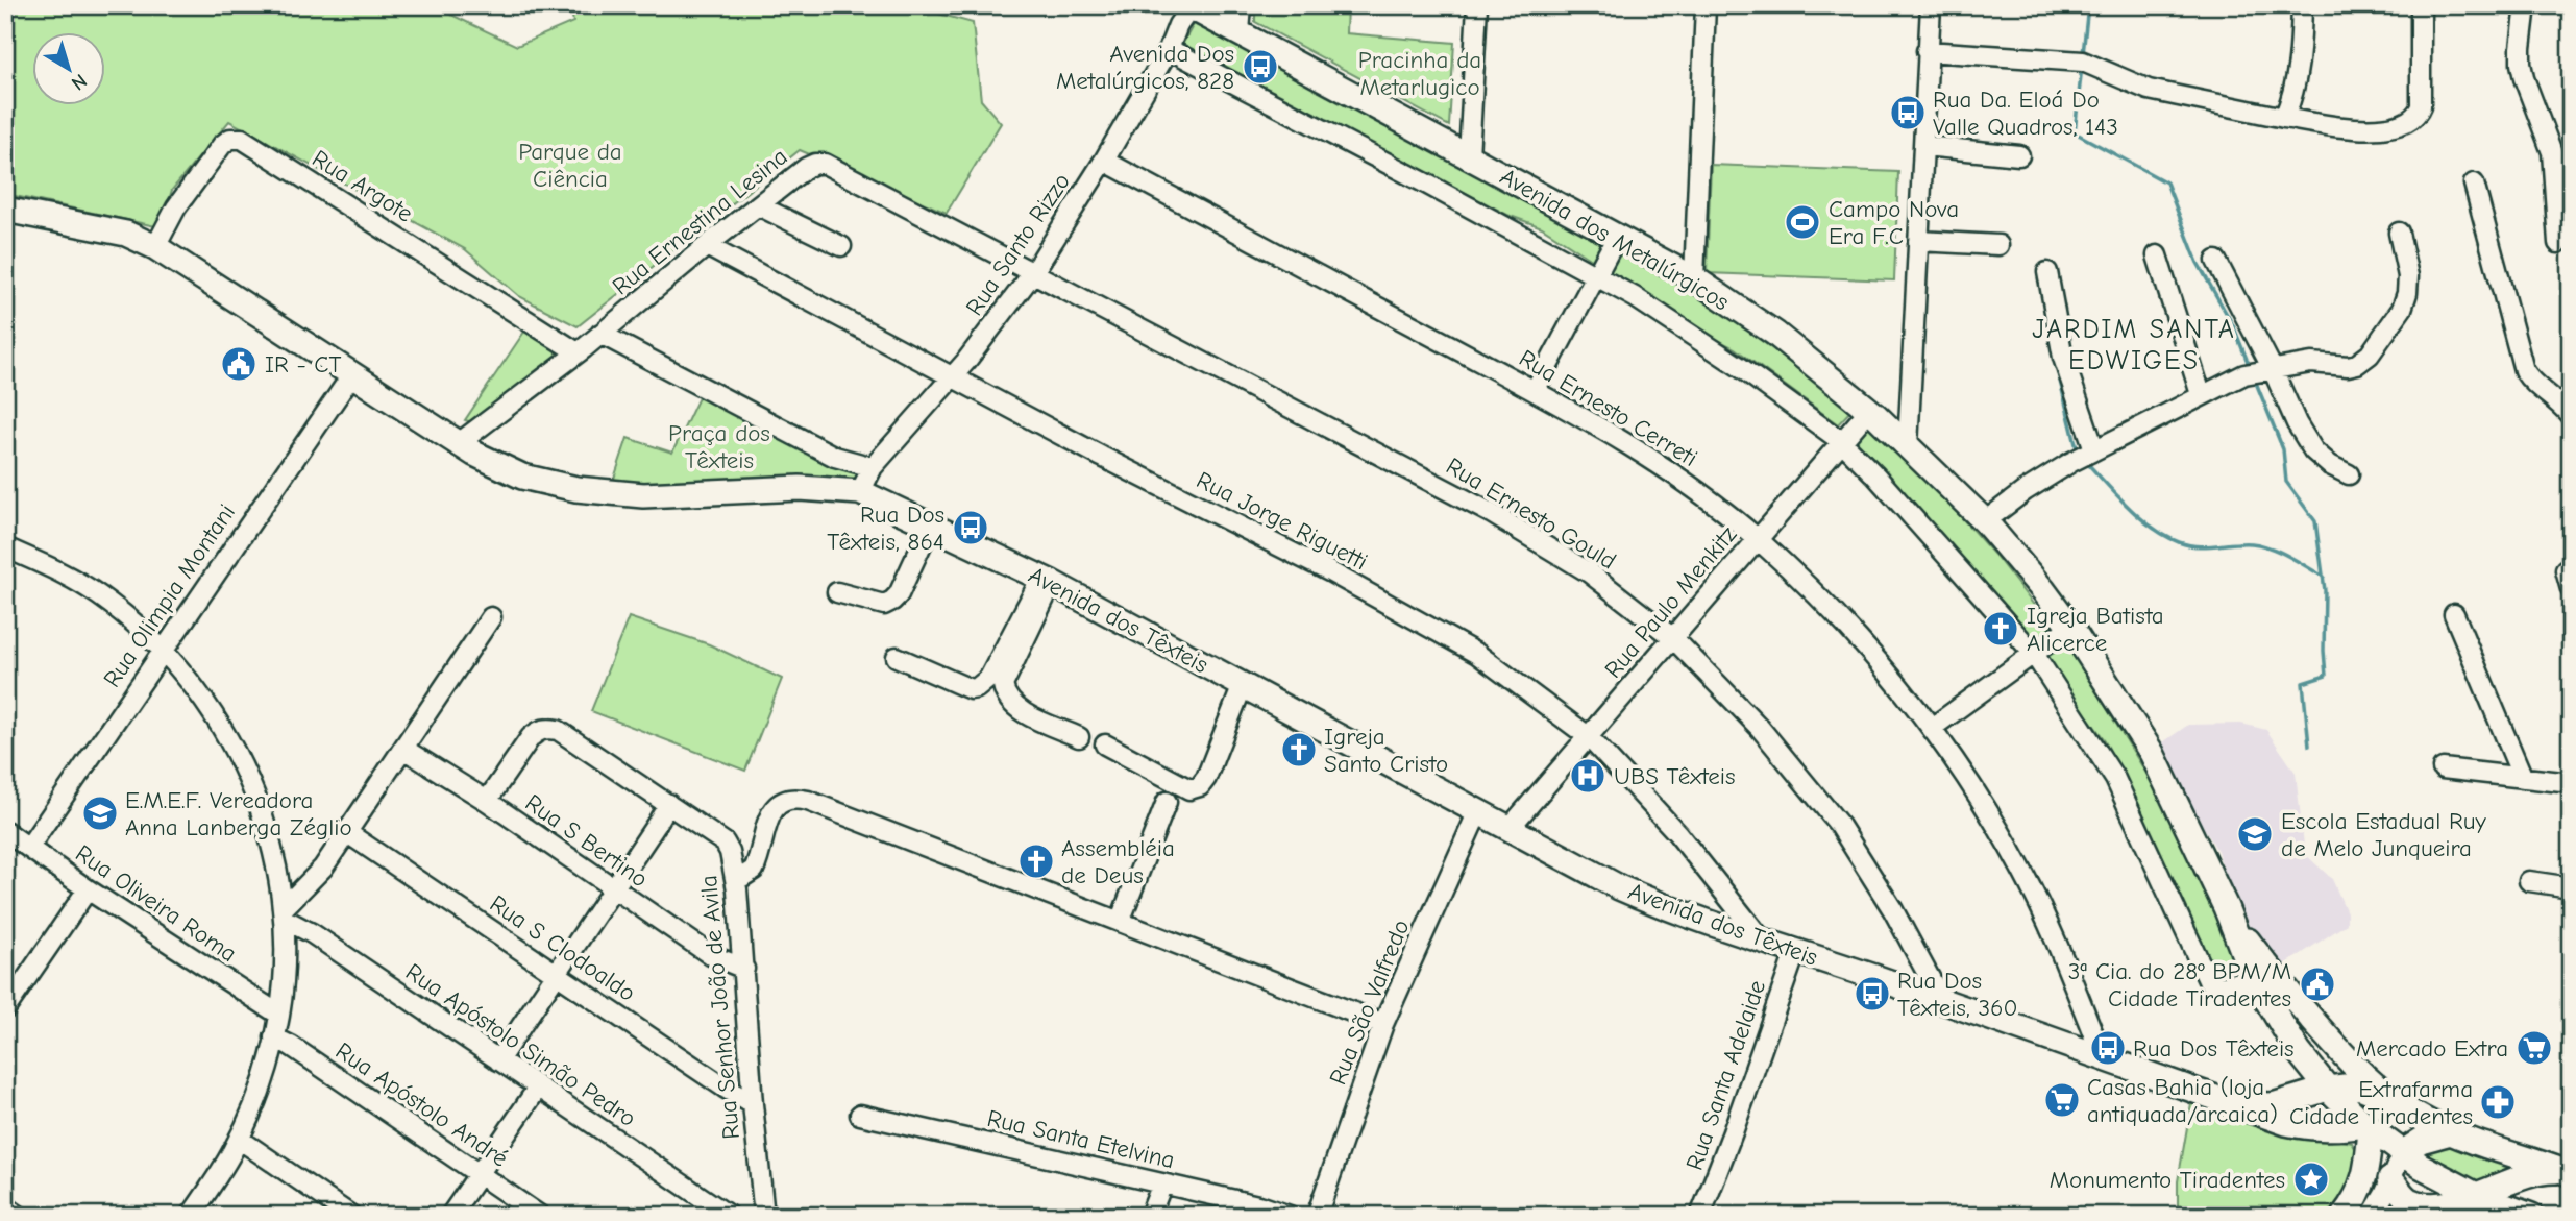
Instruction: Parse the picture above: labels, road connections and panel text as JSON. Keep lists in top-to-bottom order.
{
  "streets": {
    "main road": ["Avenida dos Metalúrgicos", "Avenida dos Têxteis"],
    "street": [
      "Rua Argote",
      "Rua Ernestina Lesina",
      "Rua Santo Rizzo",
      "Rua Ernesto Cerreti",
      "Rua Ernesto Gould",
      "Rua Jorge Riguetti",
      "Rua Olimpia Montani",
      "Rua Paulo Menkitz",
      "Rua S Bertino",
      "Rua Oliveira Roma",
      "Rua S Clodoaldo",
      "Rua São Valfredo",
      "Rua Senhor João de Avila",
      "Rua Apóstolo Simão Pedro",
      "Rua Santa Adelaide",
      "Rua Apóstolo André",
      "Rua Santa Etelvina"
    ]
  },
  "crossings": [
    ["Rua Argote", "Rua Ernestina Lesina"],
    ["Rua Argote", "Avenida dos Têxteis"],
    ["Rua Ernestina Lesina", "Rua Santo Rizzo"],
    ["Rua Ernestina Lesina", "Rua Ernesto Gould"],
    ["Rua Ernestina Lesina", "Rua Jorge Riguetti"],
    ["Rua Ernestina Lesina", "Avenida dos Têxteis"],
    ["Avenida dos Metalúrgicos", "Rua Santo Rizzo"],
    ["Avenida dos Metalúrgicos", "Rua Paulo Menkitz"],
    ["Avenida dos Metalúrgicos", "Avenida dos Têxteis"],
    ["Rua Santo Rizzo", "Rua Ernesto Cerreti"],
    ["Rua Santo Rizzo", "Rua Ernesto Gould"],
    ["Rua Santo Rizzo", "Rua Jorge Riguetti"],
    ["Rua Santo Rizzo", "Avenida dos Têxteis"],
    ["Rua Ernesto Cerreti", "Rua Paulo Menkitz"],
    ["Rua Ernesto Cerreti", "Avenida dos Têxteis"],
    ["Rua Ernesto Gould", "Rua Paulo Menkitz"],
    ["Rua Ernesto Gould", "Avenida dos Têxteis"],
    ["Rua Jorge Riguetti", "Rua Paulo Menkitz"],
    ["Rua Jorge Riguetti", "Avenida dos Têxteis"],
    ["Rua Olimpia Montani", "Avenida dos Têxteis"],
    ["Rua Olimpia Montani", "Rua Oliveira Roma"],
    ["Rua Paulo Menkitz", "Avenida dos Têxteis"],
    ["Avenida dos Têxteis", "Rua São Valfredo"],
    ["Avenida dos Têxteis", "Rua Santa Adelaide"],
    ["Rua S Bertino", "Rua Senhor João de Avila"],
    ["Rua S Clodoaldo", "Rua Senhor João de Avila"]
  ],
  "districts": ["JARDIM SANTA EDWIGES"],
  "parks": ["Pracinha da Metarlugico", "Parque da Ciência", "Praça dos Têxteis"],
  "places": {
    "bus stop": [
      "Avenida Dos Metalúrgicos, 828",
      "Rua Da. Eloá Do Valle Quadros, 143",
      "Rua Dos Têxteis, 864",
      "Rua Dos Têxteis, 360",
      "Rua Dos Têxteis"
    ],
    "sports": ["Campo Nova Era F.C"],
    "public building": ["IR - CT", "3ª Cia. do 28º BPM/M Cidade Tiradentes"],
    "church": ["Igreja Batista Alicerce", "Igreja Santo Cristo", "Assembléia de Deus"],
    "hospital": ["UBS Têxteis"],
    "school or university": ["E.M.E.F. Vereadora Anna Lanberga Zéglio", "Escola Estadual Ruy de Melo Junqueira"],
    "supermarket": ["Mercado Extra", "Casas Bahia (loja antiquada/arcaica)"],
    "pharmacy": ["Extrafarma Cidade Tiradentes"],
    "place": ["Monumento Tiradentes"]
  },
  "north": "bottom right"
}
